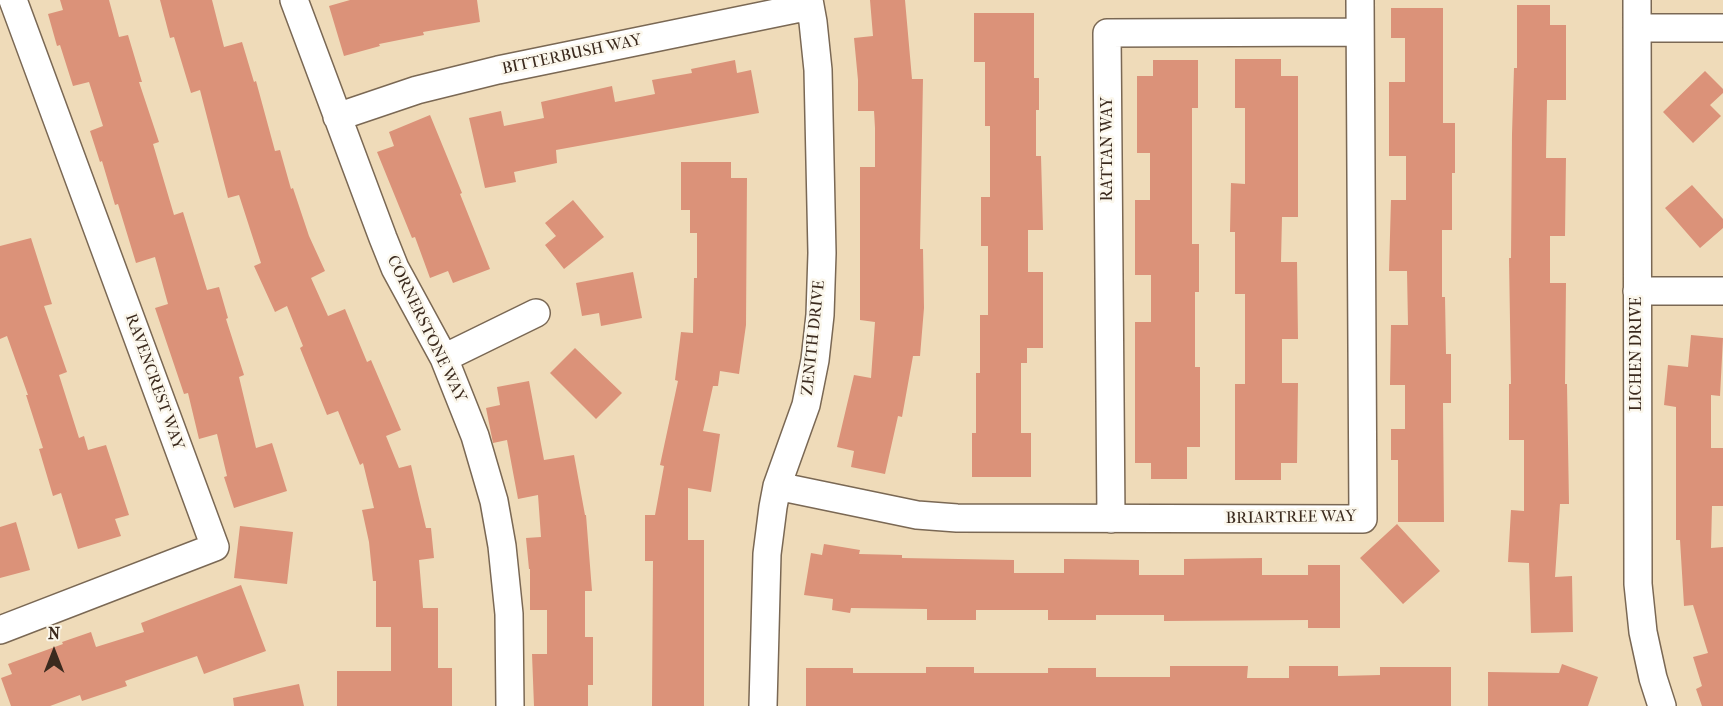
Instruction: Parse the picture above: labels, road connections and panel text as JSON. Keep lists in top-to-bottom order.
{
  "streets": {
    "street": [
      "BITTERBUSH WAY",
      "RATTAN WAY",
      "CORNERSTONE WAY",
      "ZENITH DRIVE",
      "LICHEN DRIVE",
      "RAVENCREST WAY",
      "BRIARTREE WAY"
    ]
  },
  "crossings": [
    ["BITTERBUSH WAY", "CORNERSTONE WAY"],
    ["BITTERBUSH WAY", "ZENITH DRIVE"],
    ["RATTAN WAY", "BRIARTREE WAY"],
    ["ZENITH DRIVE", "BRIARTREE WAY"]
  ],
  "north": "top"
}
